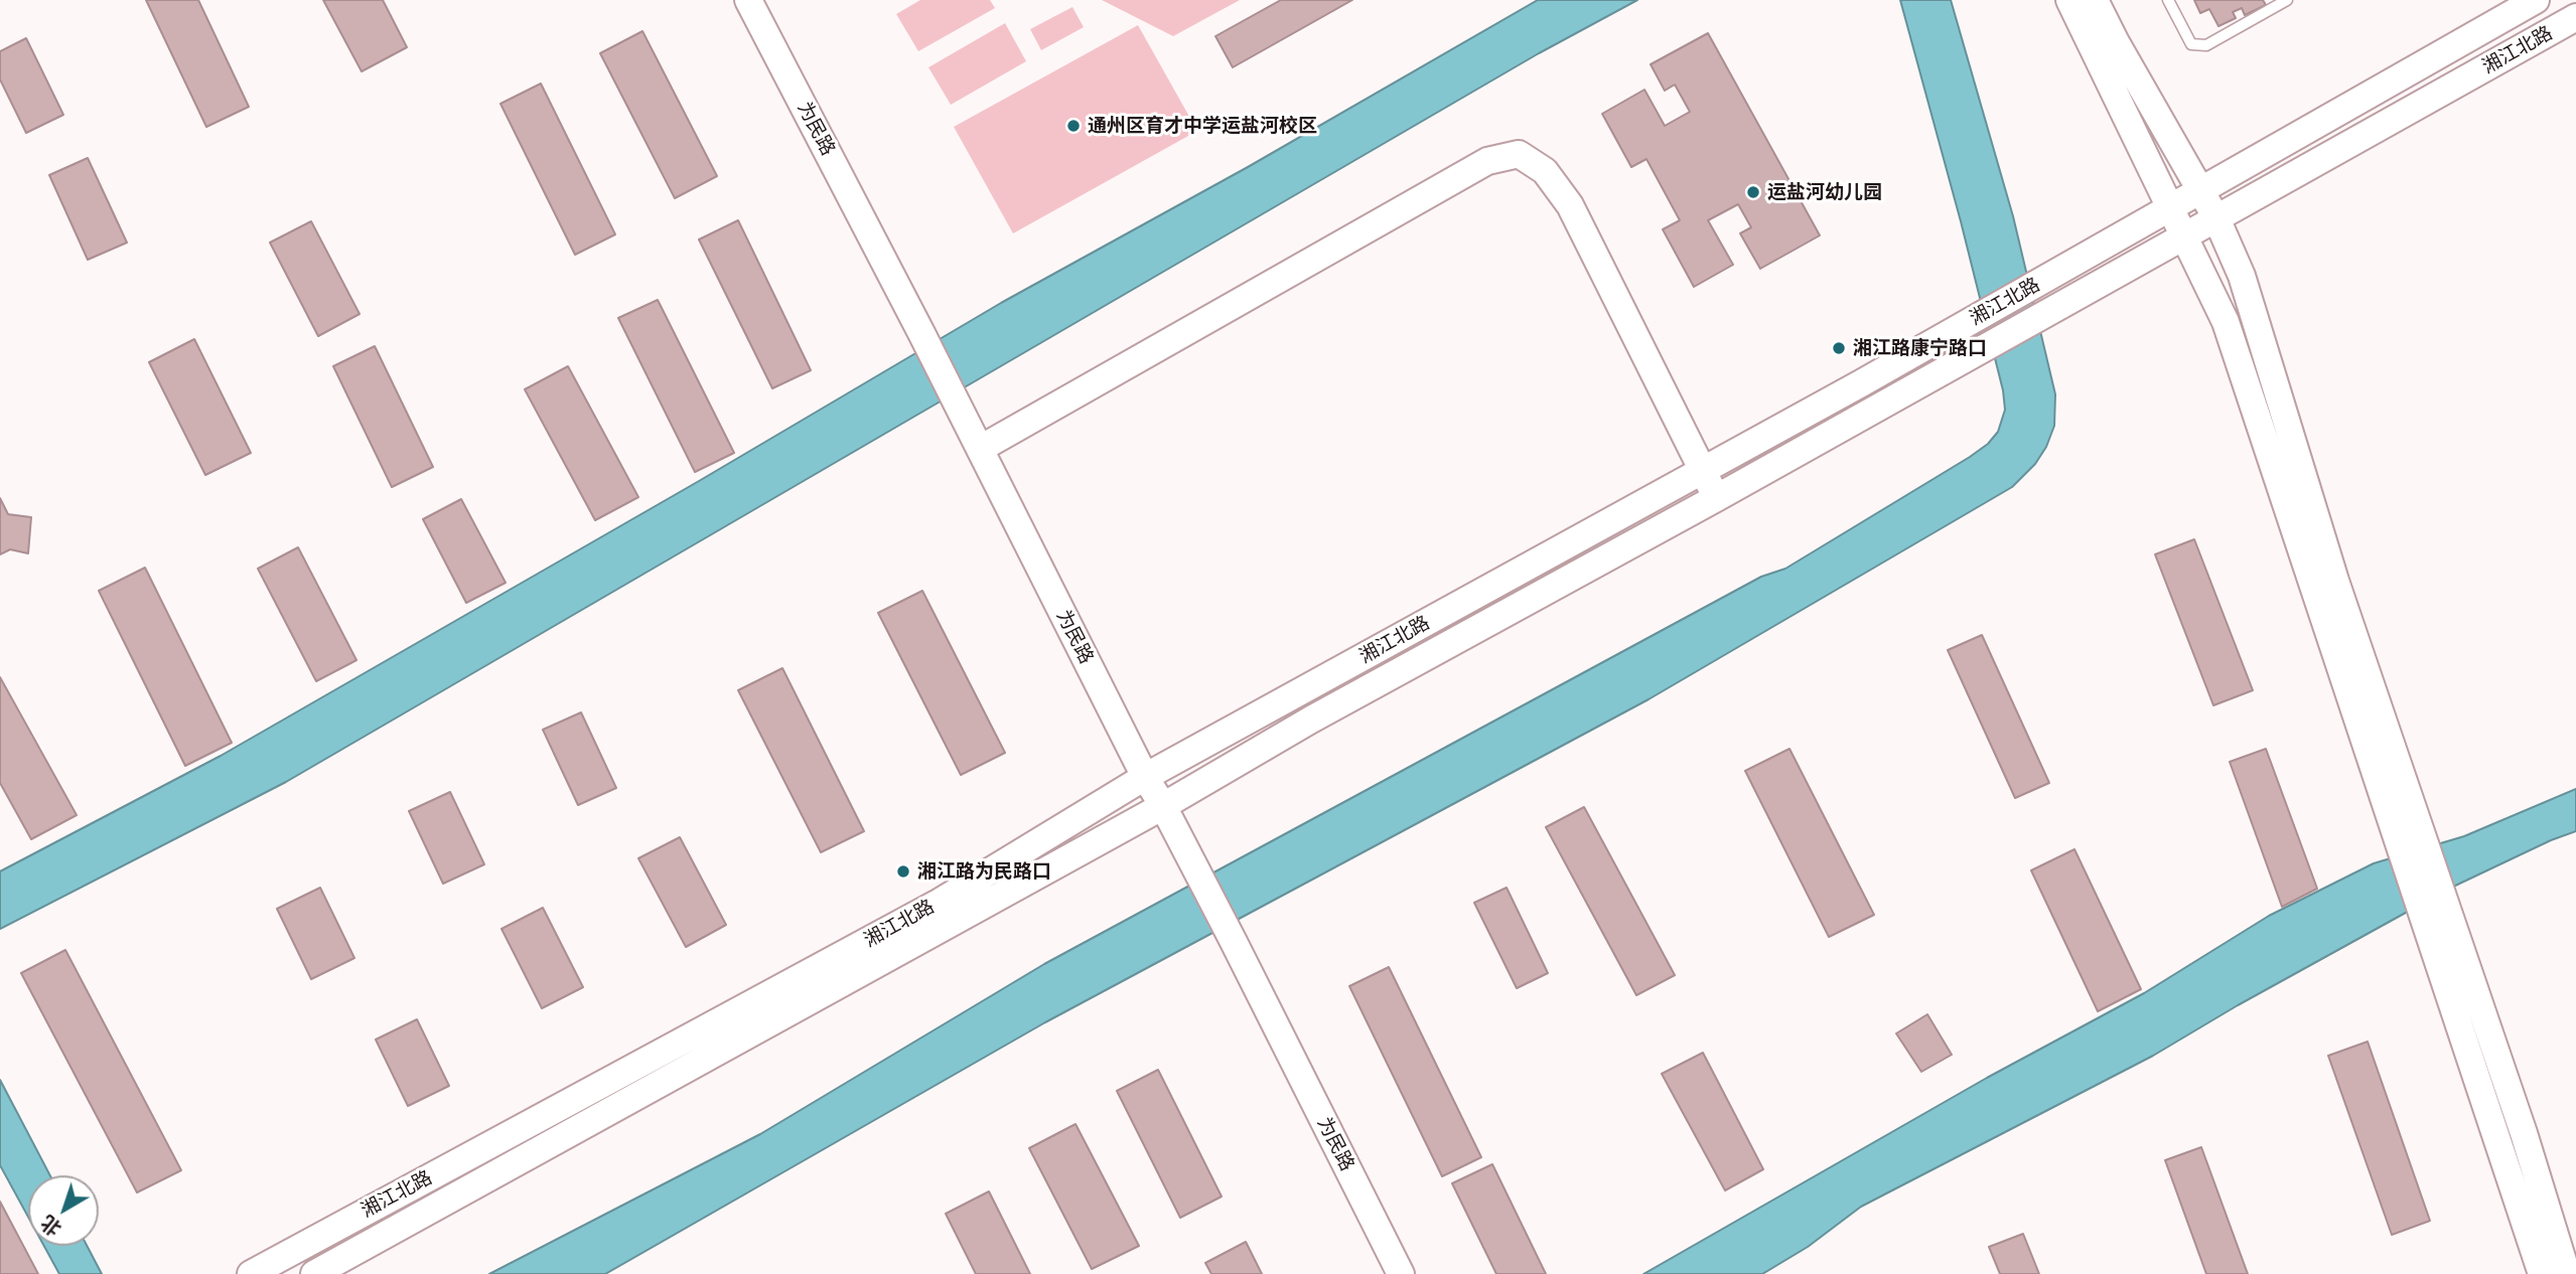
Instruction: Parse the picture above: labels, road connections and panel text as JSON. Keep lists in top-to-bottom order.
{
  "streets": {
    "street": ["湘江北路", "为民路"]
  },
  "crossings": [
    ["湘江北路", "为民路"]
  ],
  "places": [
    "通州区育才中学运盐河校区",
    "运盐河幼儿园",
    "湘江路康宁路口",
    "湘江路为民路口"
  ],
  "north": "bottom left"
}
